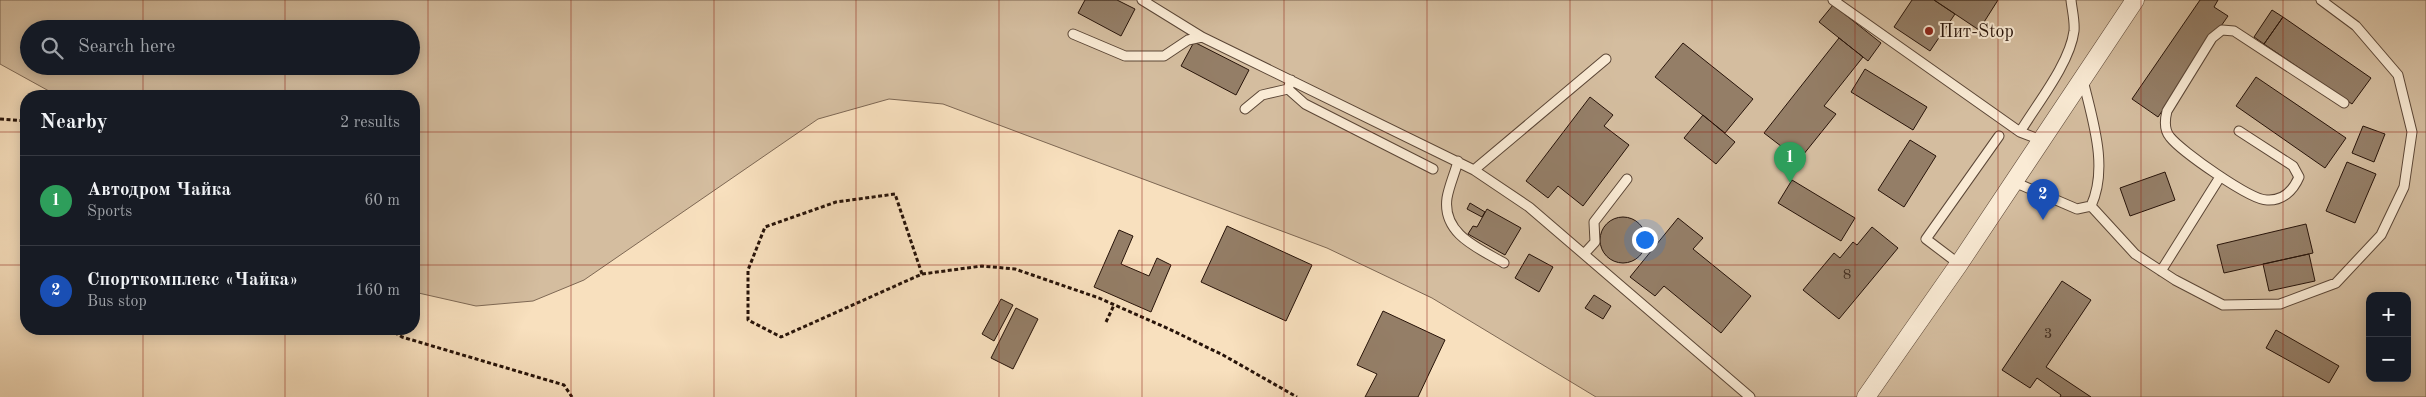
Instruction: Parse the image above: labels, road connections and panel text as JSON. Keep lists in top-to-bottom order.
{
  "places": ["Пит-Stop"],
  "house_numbers": ["8", "3"],
  "page": {
    "search": "Search here",
    "heading": ["Nearby", "2 results"],
    "pins": ["1", "2"],
    "list": [
      {
        "mark": "1",
        "name": "Автодром Чайка",
        "note": "Sports",
        "value": "60 m"
      },
      {
        "mark": "2",
        "name": "Спорткомплекс «Чайка»",
        "note": "Bus stop",
        "value": "160 m"
      }
    ],
    "map_buttons": ["+", "−"]
  }
}
